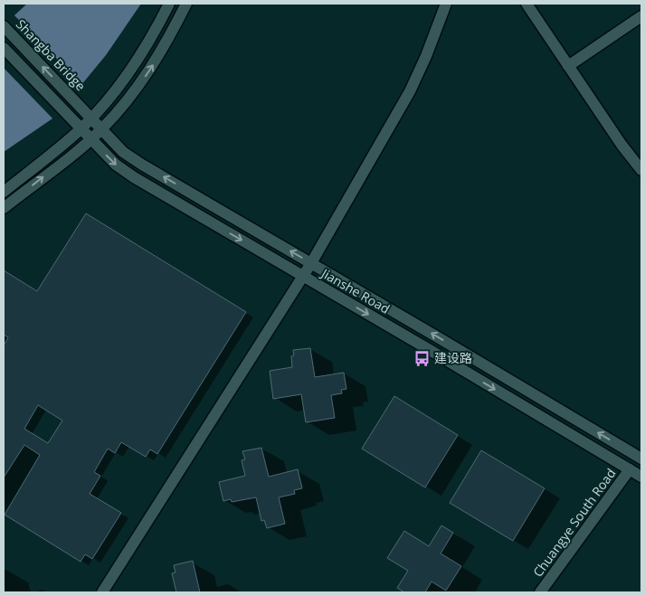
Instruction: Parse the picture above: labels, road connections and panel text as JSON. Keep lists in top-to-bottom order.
{
  "streets": {
    "street": ["Shangba Bridge", "Jianshe Road", "Chuangye South Road"]
  },
  "crossings": [
    ["Shangba Bridge", "Jianshe Road"],
    ["Jianshe Road", "Chuangye South Road"]
  ],
  "one_way": ["Shangba Bridge"],
  "places": {
    "bus stop": ["建设路"]
  }
}
